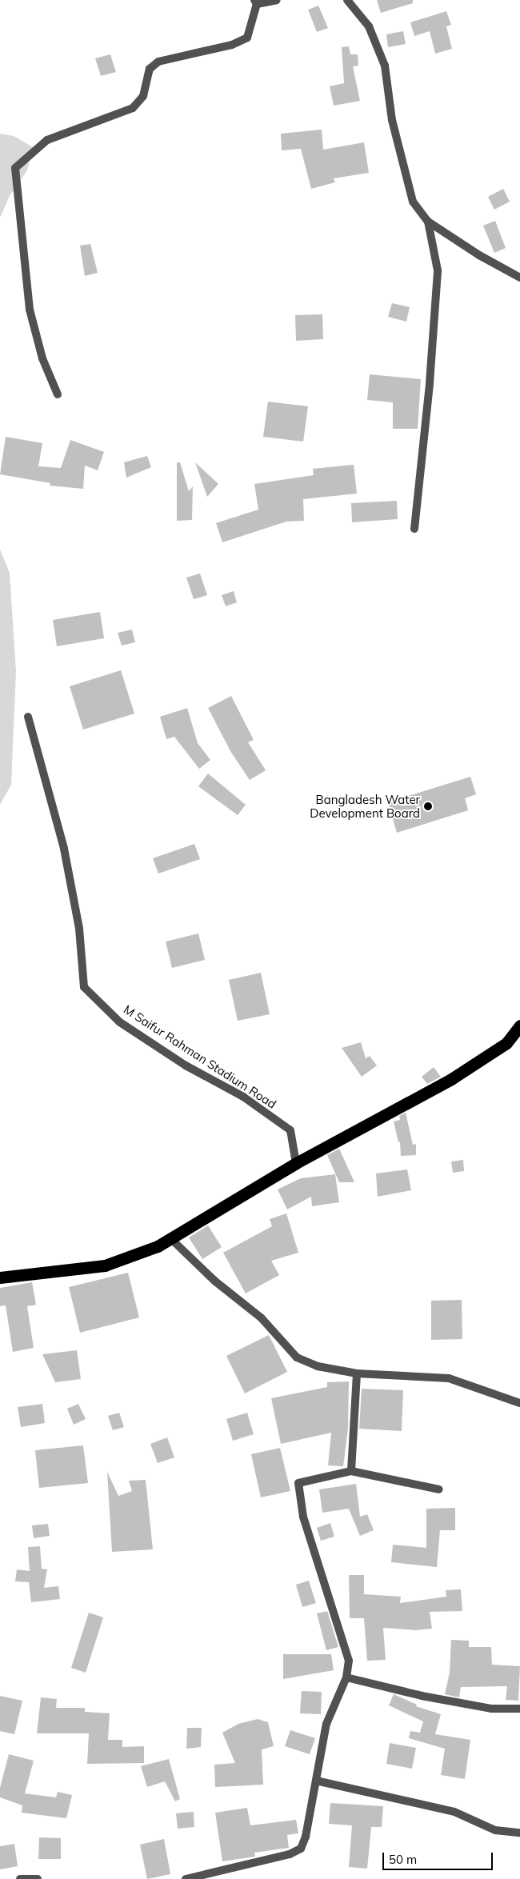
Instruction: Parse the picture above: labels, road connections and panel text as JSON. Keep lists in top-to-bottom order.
{
  "streets": {
    "street": ["M Saifur Rahman Stadium Road"]
  },
  "places": ["Bangladesh Water Development Board"],
  "scale_bar": "50 m"
}
